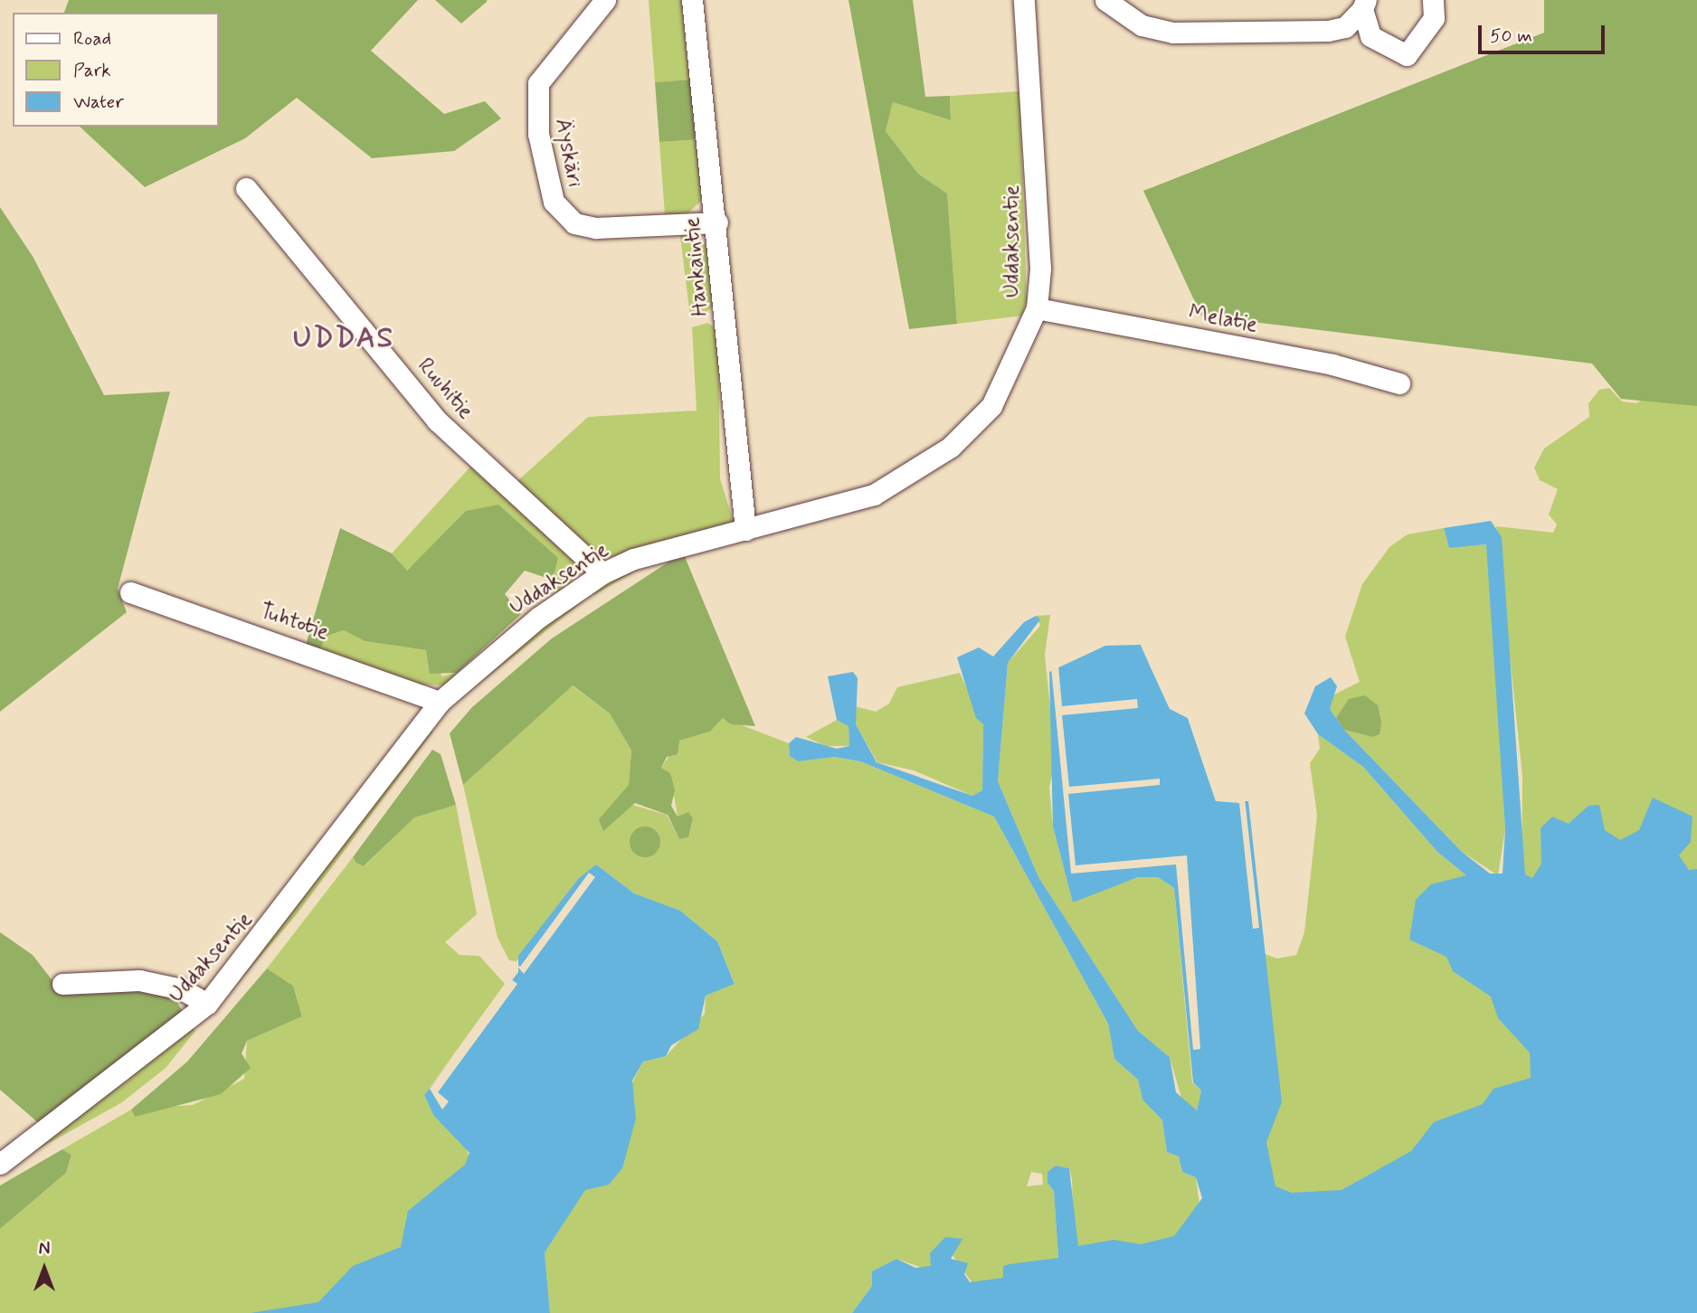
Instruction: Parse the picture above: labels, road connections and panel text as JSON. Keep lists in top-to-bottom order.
{
  "streets": {
    "street": [
      "Äyskäri",
      "Uddaksentie",
      "Hankaintie",
      "Melatie",
      "Ruuhitie",
      "Tuhtotie"
    ]
  },
  "crossings": [
    ["Äyskäri", "Hankaintie"],
    ["Uddaksentie", "Hankaintie"],
    ["Uddaksentie", "Melatie"],
    ["Uddaksentie", "Ruuhitie"],
    ["Uddaksentie", "Tuhtotie"]
  ],
  "districts": ["UDDAS"],
  "legend": ["Road", "Park", "Water"],
  "scale_bar": "50 m",
  "north": "top"
}
